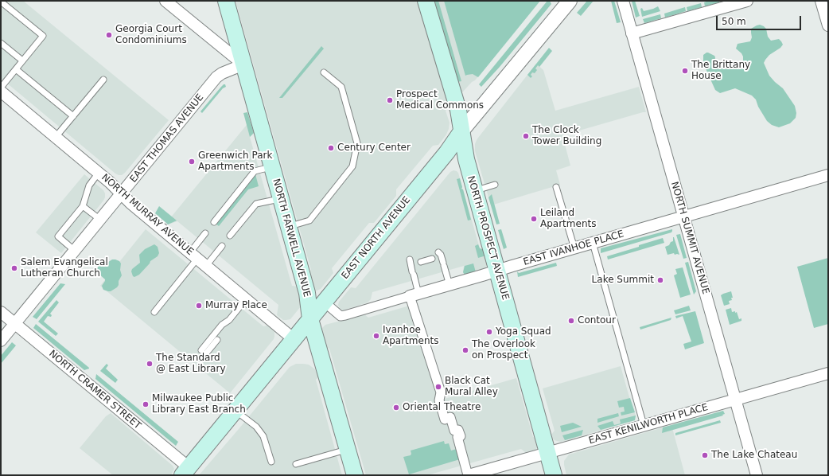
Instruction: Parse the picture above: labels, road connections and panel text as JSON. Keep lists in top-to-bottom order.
{
  "streets": {
    "main road": ["NORTH FARWELL AVENUE", "EAST NORTH AVENUE", "NORTH PROSPECT AVENUE"],
    "street": [
      "EAST THOMAS AVENUE",
      "NORTH MURRAY AVENUE",
      "NORTH SUMMIT AVENUE",
      "EAST IVANHOE PLACE",
      "NORTH CRAMER STREET",
      "EAST KENILWORTH PLACE"
    ]
  },
  "crossings": [
    ["EAST THOMAS AVENUE", "NORTH MURRAY AVENUE"],
    ["EAST THOMAS AVENUE", "NORTH FARWELL AVENUE"],
    ["EAST THOMAS AVENUE", "NORTH CRAMER STREET"],
    ["NORTH MURRAY AVENUE", "EAST NORTH AVENUE"],
    ["NORTH FARWELL AVENUE", "EAST NORTH AVENUE"],
    ["EAST NORTH AVENUE", "NORTH PROSPECT AVENUE"],
    ["EAST NORTH AVENUE", "EAST IVANHOE PLACE"],
    ["EAST NORTH AVENUE", "NORTH CRAMER STREET"],
    ["NORTH PROSPECT AVENUE", "EAST IVANHOE PLACE"],
    ["NORTH PROSPECT AVENUE", "EAST KENILWORTH PLACE"],
    ["NORTH SUMMIT AVENUE", "EAST IVANHOE PLACE"],
    ["NORTH SUMMIT AVENUE", "EAST KENILWORTH PLACE"]
  ],
  "places": [
    "Georgia Court Condominiums",
    "The Brittany House",
    "Prospect Medical Commons",
    "The Clock Tower Building",
    "Century Center",
    "Greenwich Park Apartments",
    "Leiland Apartments",
    "Salem Evangelical Lutheran Church",
    "Lake Summit",
    "Murray Place",
    "Contour",
    "Yoga Squad",
    "Ivanhoe Apartments",
    "The Overlook on Prospect",
    "The Standard @ East Library",
    "Black Cat Mural Alley",
    "Milwaukee Public Library East Branch",
    "Oriental Theatre",
    "The Lake Chateau"
  ],
  "scale_bar": "50 m"
}
